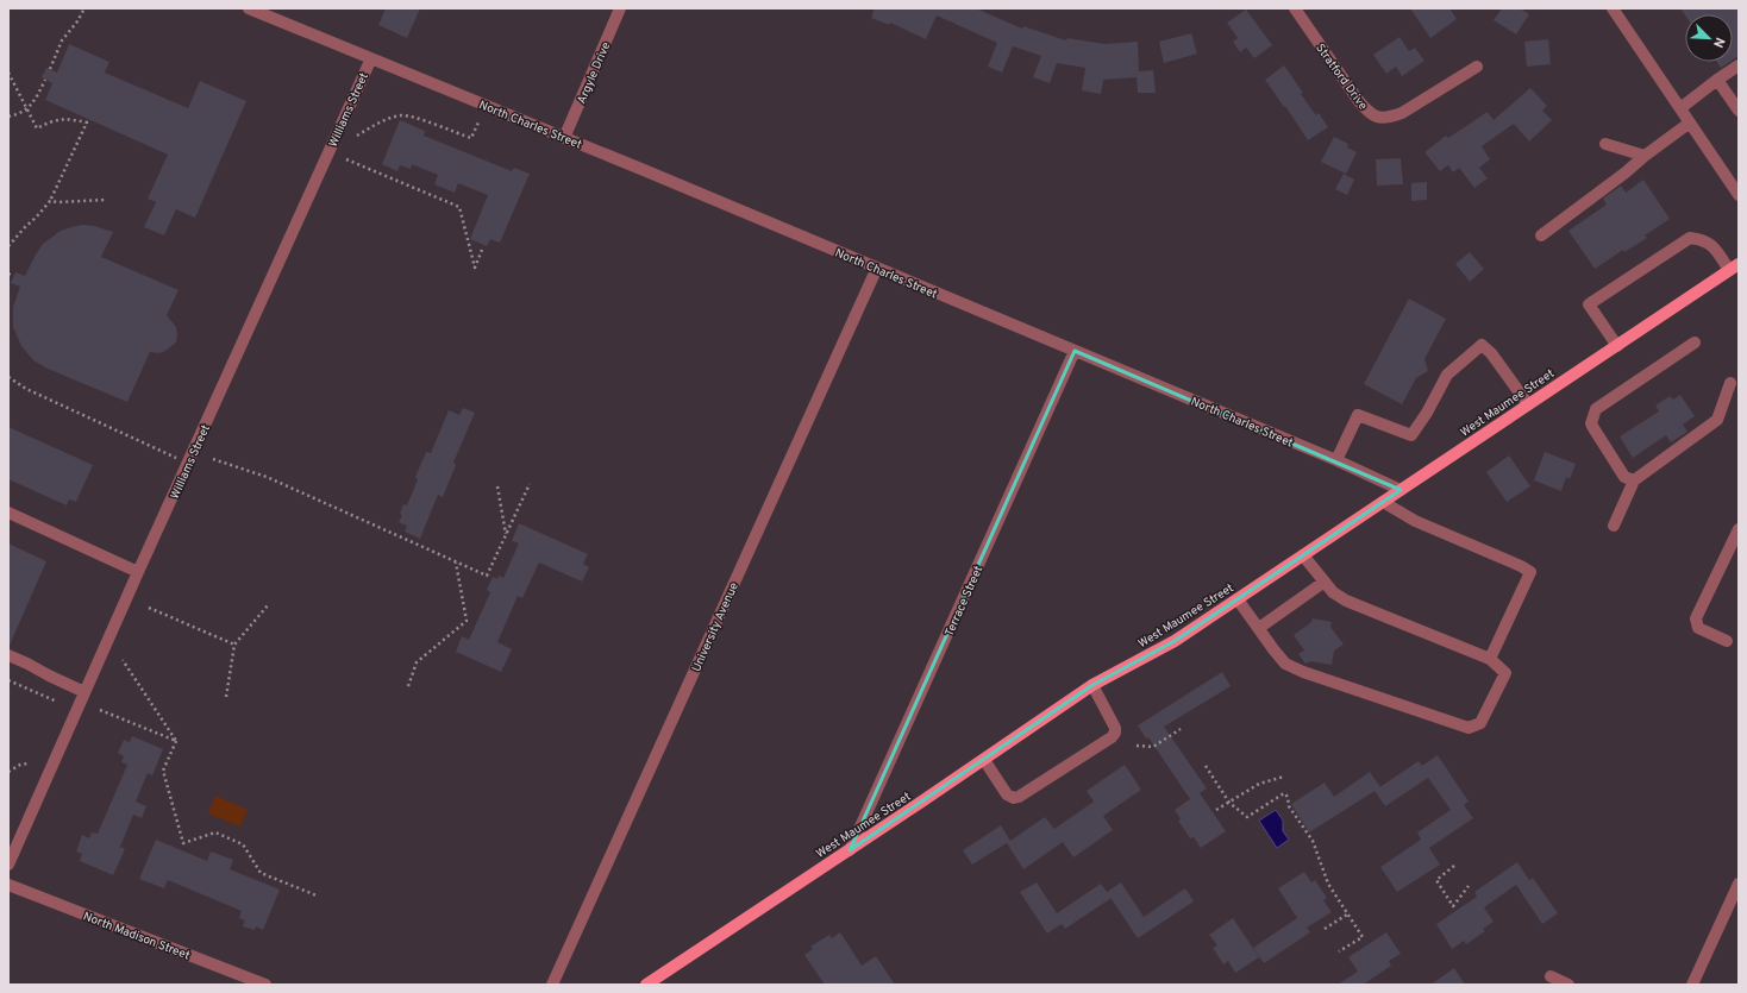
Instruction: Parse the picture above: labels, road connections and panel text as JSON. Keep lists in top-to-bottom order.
{
  "streets": {
    "main road": ["West Maumee Street"],
    "street": [
      "Argyle Drive",
      "Stratford Drive",
      "Williams Street",
      "North Charles Street",
      "Terrace Street",
      "University Avenue",
      "North Madison Street"
    ]
  },
  "crossings": [
    ["Argyle Drive", "North Charles Street"],
    ["Williams Street", "North Charles Street"],
    ["North Charles Street", "West Maumee Street"],
    ["North Charles Street", "Terrace Street"],
    ["North Charles Street", "University Avenue"],
    ["West Maumee Street", "Terrace Street"]
  ],
  "north": "bottom right"
}
